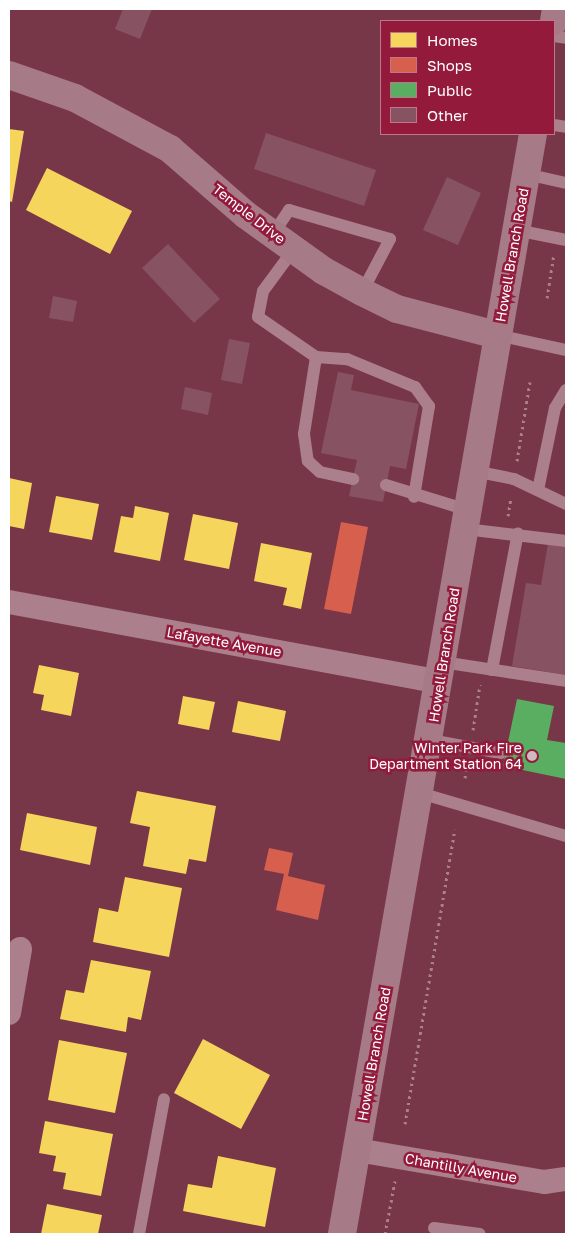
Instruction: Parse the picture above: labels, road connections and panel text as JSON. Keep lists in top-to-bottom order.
{
  "streets": {
    "main road": ["Temple Drive", "Howell Branch Road"],
    "street": ["Lafayette Avenue", "Chantilly Avenue"]
  },
  "crossings": [
    ["Temple Drive", "Howell Branch Road"],
    ["Howell Branch Road", "Lafayette Avenue"],
    ["Howell Branch Road", "Chantilly Avenue"]
  ],
  "places": ["Winter Park Fire Department Station 64"],
  "legend": [
    "Homes",
    "Shops",
    "Public",
    "Other"
  ]
}
